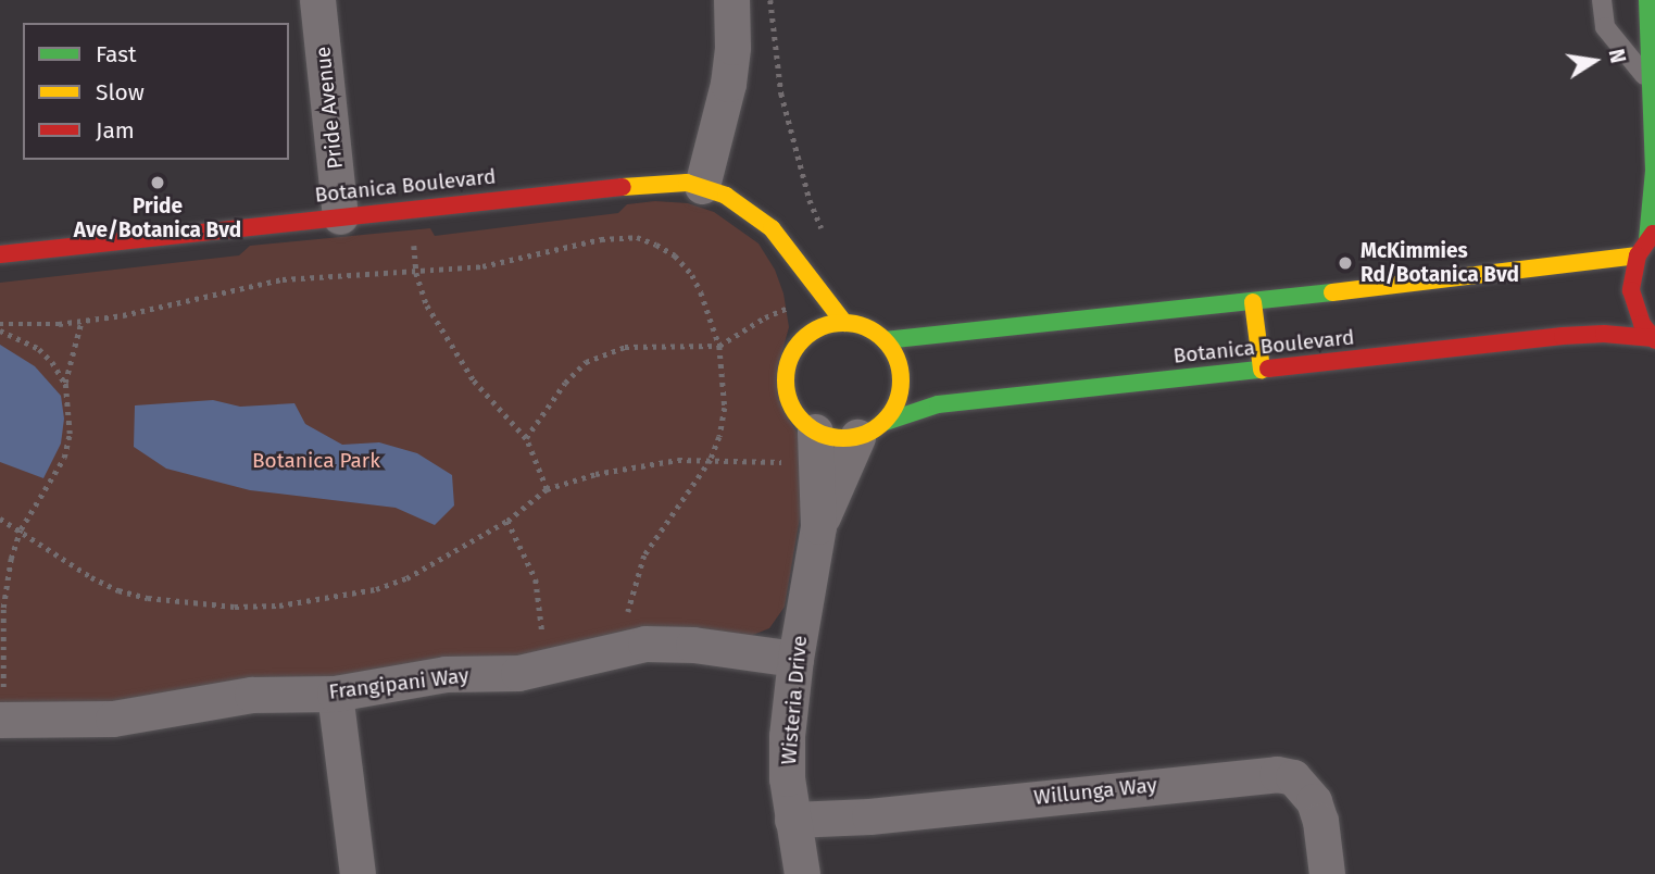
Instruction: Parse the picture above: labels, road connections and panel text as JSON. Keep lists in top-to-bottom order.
{
  "streets": {
    "street": [
      "Pride Avenue",
      "Botanica Boulevard",
      "Frangipani Way",
      "Wisteria Drive",
      "Willunga Way"
    ]
  },
  "crossings": [
    ["Pride Avenue", "Botanica Boulevard"],
    ["Botanica Boulevard", "Wisteria Drive"],
    ["Frangipani Way", "Wisteria Drive"],
    ["Wisteria Drive", "Willunga Way"]
  ],
  "parks": ["Botanica Park"],
  "places": ["Pride Ave/Botanica Bvd", "McKimmies Rd/Botanica Bvd"],
  "legend": ["Fast", "Slow", "Jam"],
  "north": "right"
}
